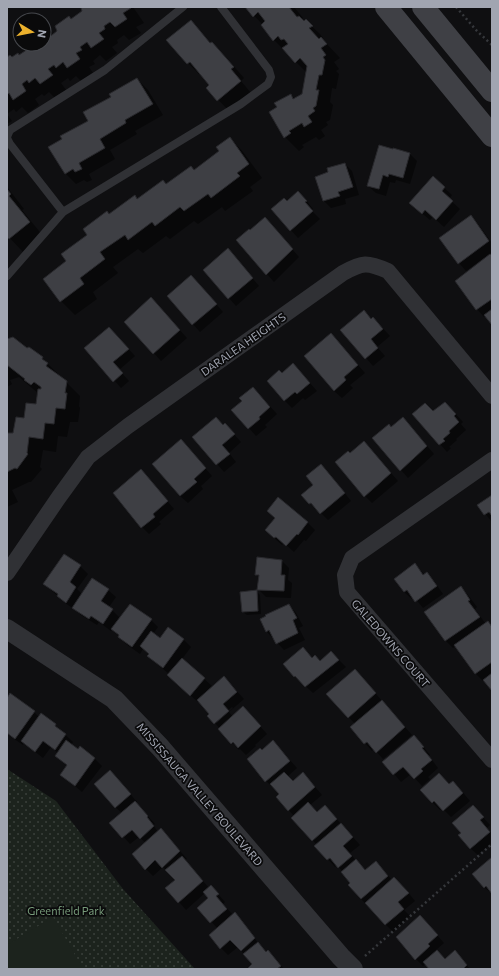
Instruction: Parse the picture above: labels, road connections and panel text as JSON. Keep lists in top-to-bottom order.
{
  "streets": {
    "street": ["DARALEA HEIGHTS", "GALEDOWNS COURT", "MISSISSAUGA VALLEY BOULEVARD"]
  },
  "parks": ["Greenfield Park"],
  "north": "right"
}
